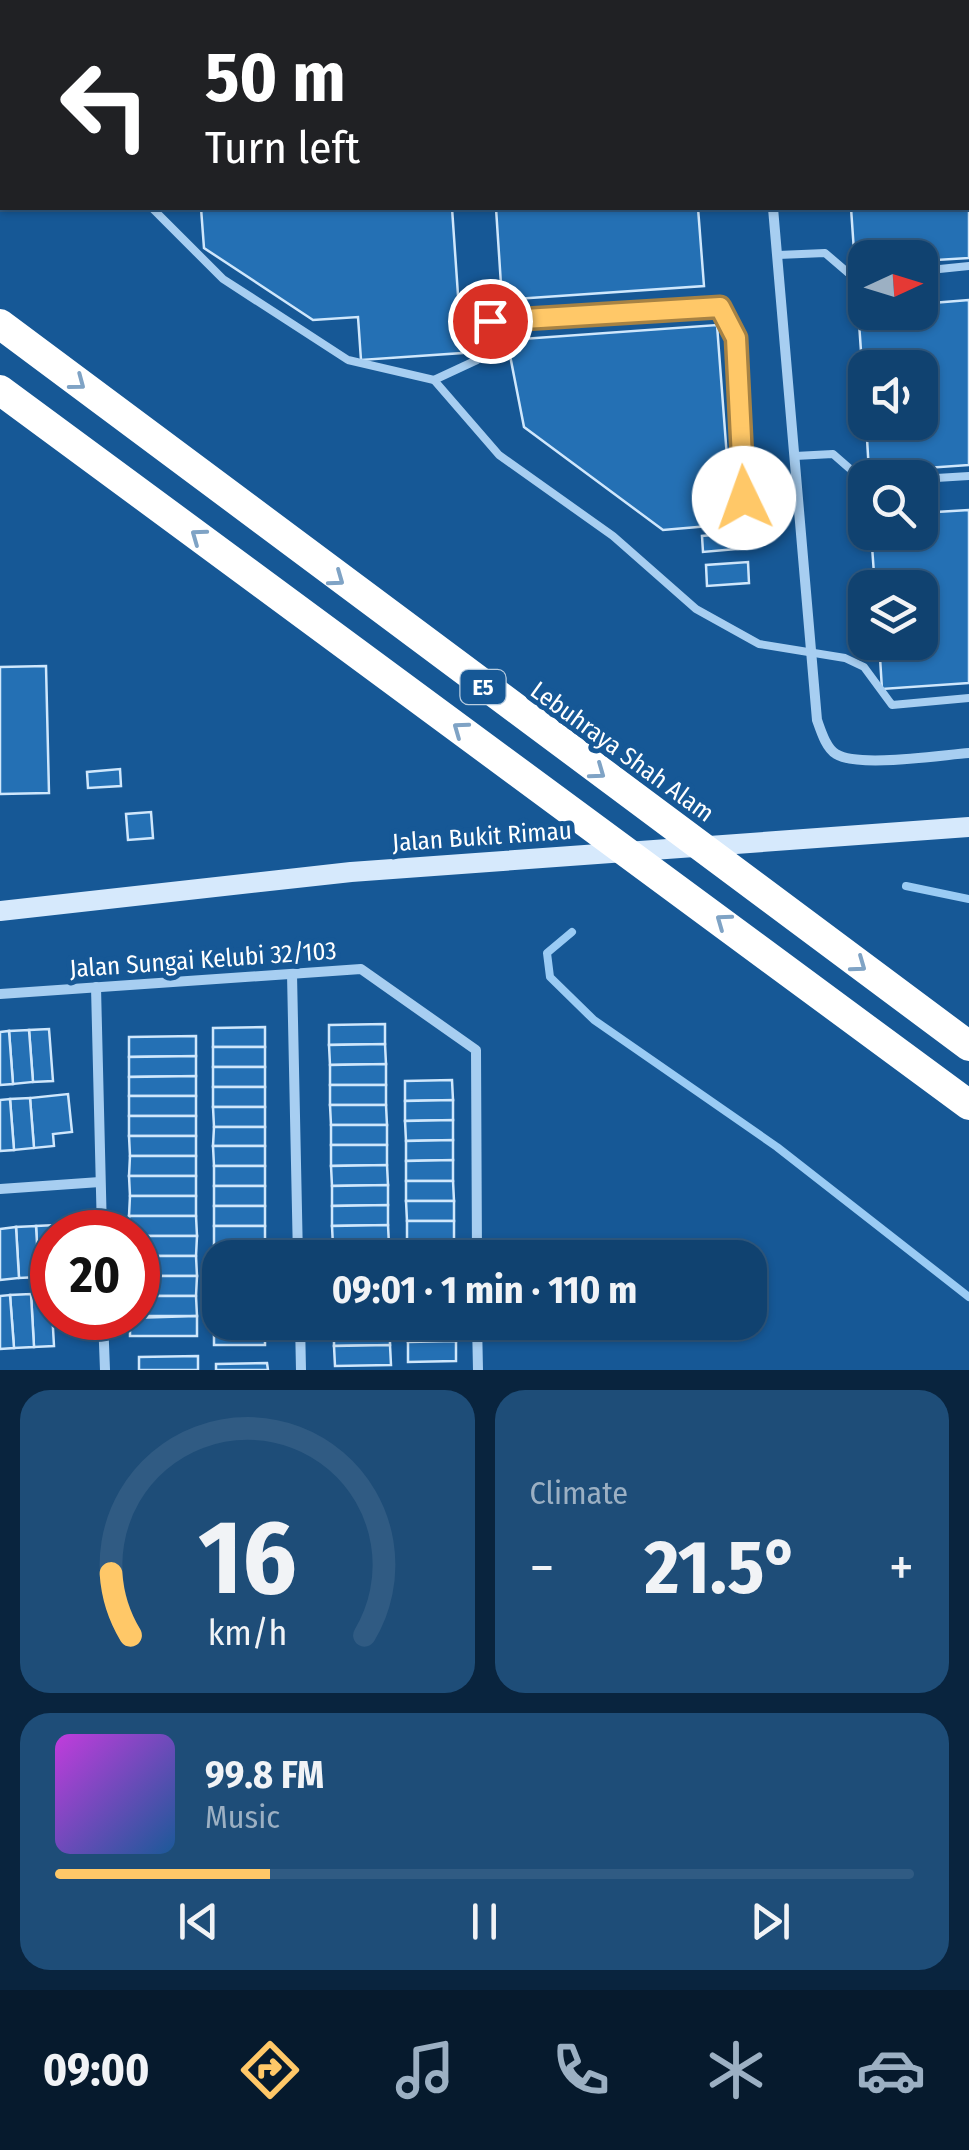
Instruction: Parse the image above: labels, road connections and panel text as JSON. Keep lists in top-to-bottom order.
{
  "streets": {
    "highway": ["E5", "Lebuhraya Shah Alam"],
    "street": ["Jalan Bukit Rimau", "Jalan Sungai Kelubi 32/103"]
  },
  "north": "right",
  "page": {
    "turn": ["50 m", "Turn left"],
    "limit": "20",
    "trip": "09:01 · 1 min · 110 m",
    "tile": "Climate",
    "heat": ["−", "21.5°", "+"],
    "song": ["99.8 FM", "Music"],
    "tabs": "09:00",
    "gauge": ["16", "km/h"]
  }
}
